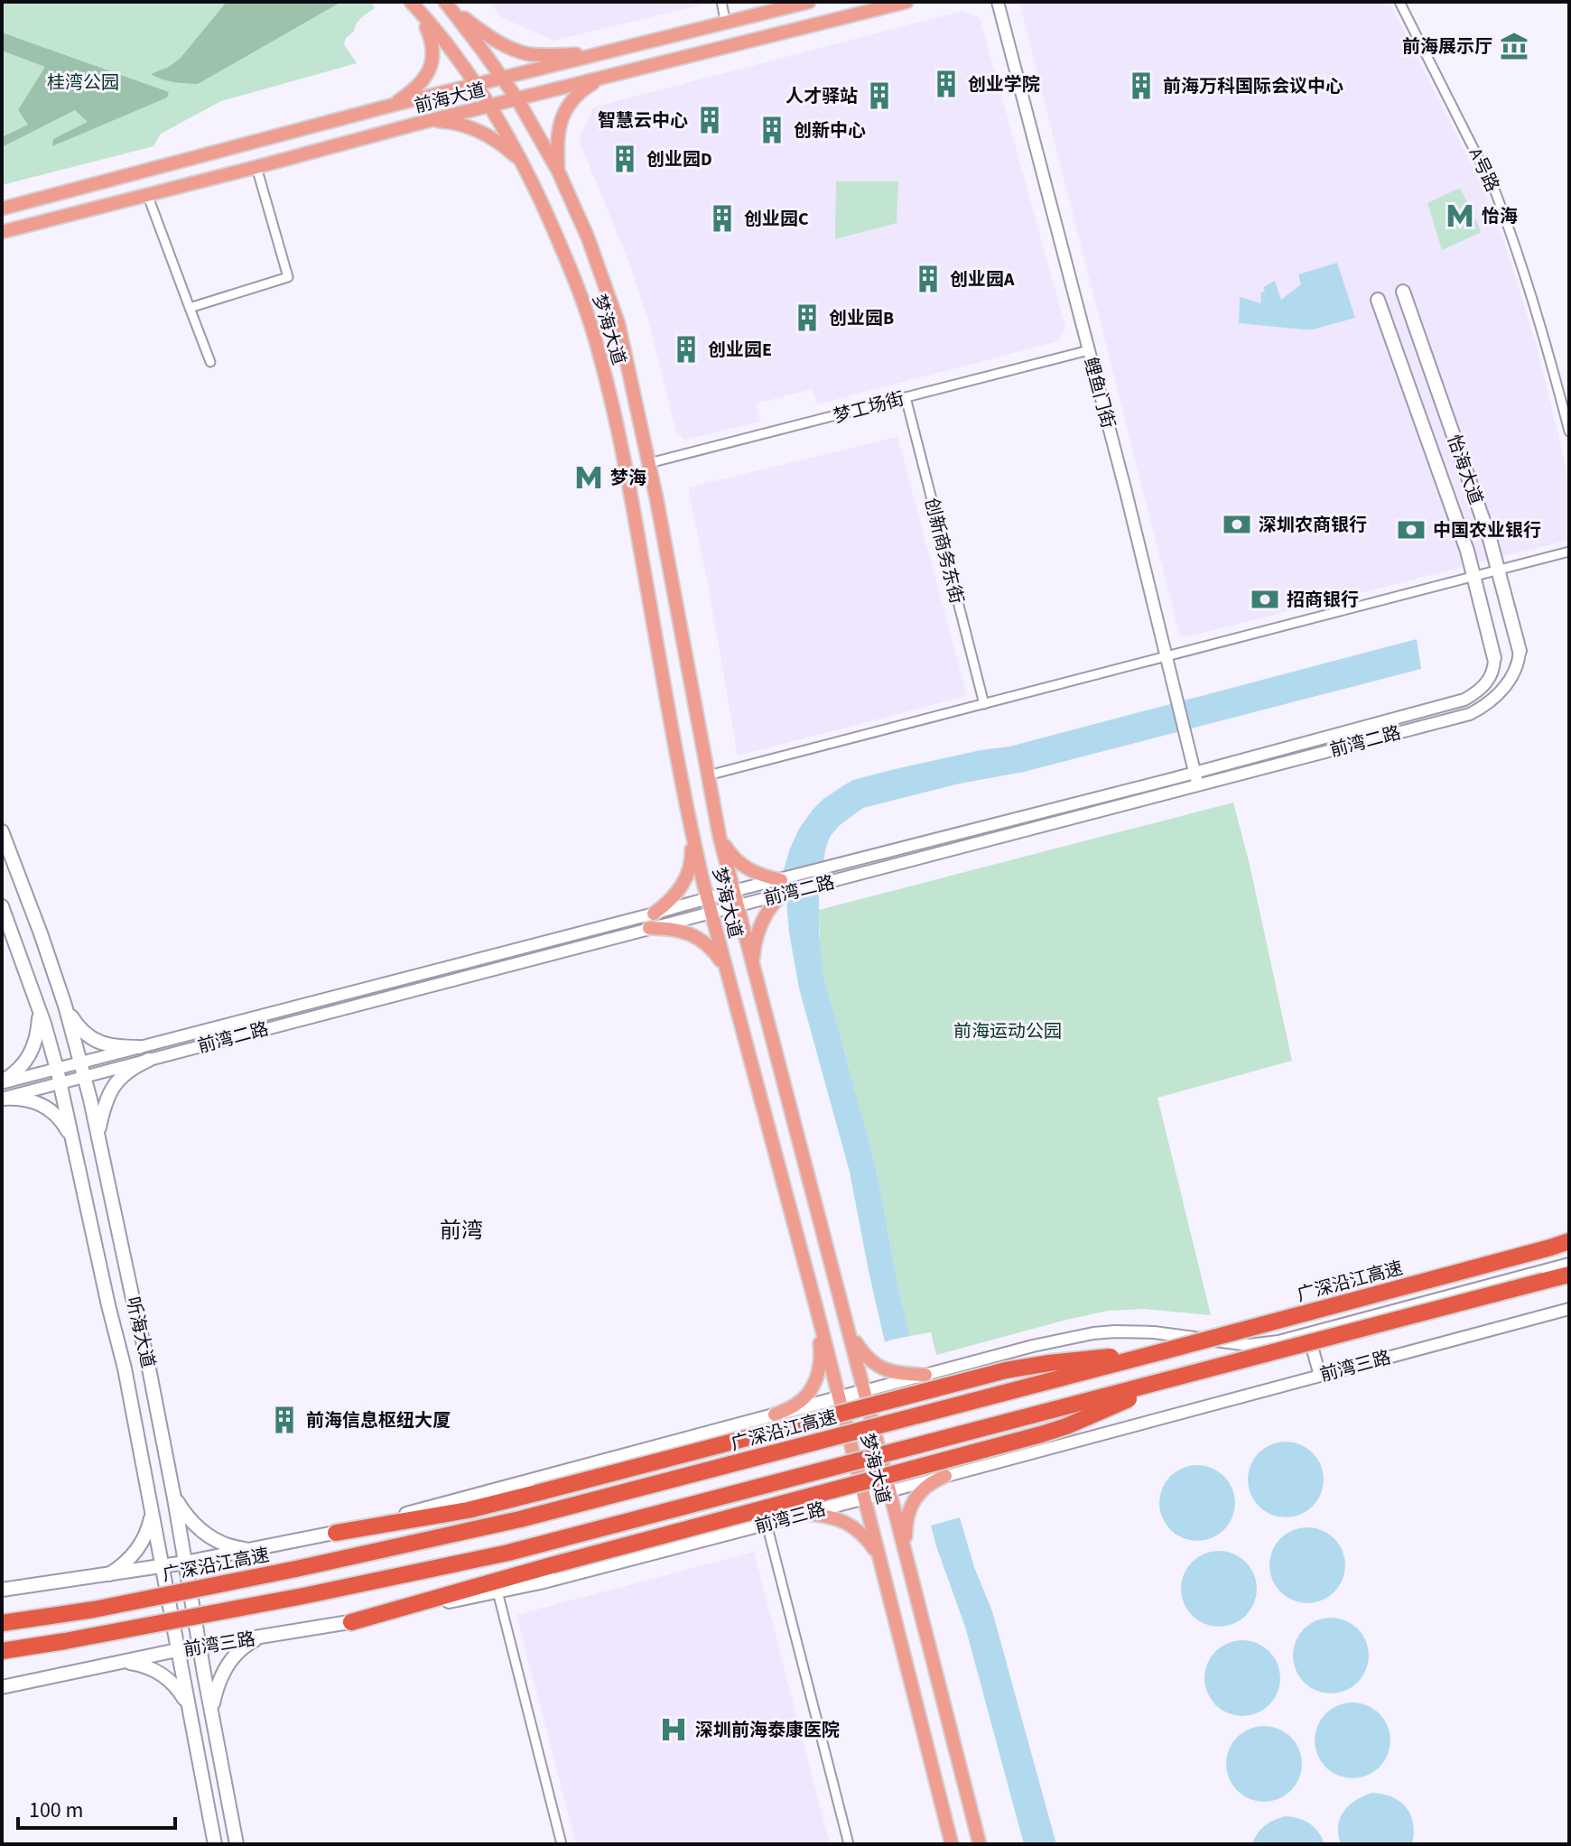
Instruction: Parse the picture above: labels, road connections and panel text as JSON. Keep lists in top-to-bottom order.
{
  "streets": {
    "highway": ["广深沿江高速"],
    "main road": [
      "前海大道",
      "梦海大道",
      "怡海大道",
      "听海大道",
      "前湾三路"
    ],
    "street": [
      "A号路",
      "鲤鱼门街",
      "梦工场街",
      "创新商务东街",
      "前湾二路"
    ]
  },
  "crossings": [
    ["前海大道", "梦海大道"],
    ["梦海大道", "梦工场街"],
    ["梦海大道", "前湾二路"],
    ["梦海大道", "前湾三路"],
    ["鲤鱼门街", "梦工场街"],
    ["鲤鱼门街", "前湾二路"],
    ["梦工场街", "创新商务东街"],
    ["怡海大道", "前湾二路"],
    ["前湾二路", "听海大道"],
    ["听海大道", "前湾三路"]
  ],
  "districts": ["前湾"],
  "parks": ["桂湾公园", "前海运动公园"],
  "places": {
    "museum": ["前海展示厅"],
    "building": [
      "创业学院",
      "前海万科国际会议中心",
      "人才驿站",
      "智慧云中心",
      "创新中心",
      "创业园D",
      "创业园C",
      "创业园A",
      "创业园B",
      "创业园E",
      "前海信息枢纽大厦"
    ],
    "metro station": ["怡海", "梦海"],
    "bank": ["深圳农商银行", "中国农业银行", "招商银行"],
    "hospital": ["深圳前海泰康医院"]
  },
  "scale_bar": "100 m"
}
